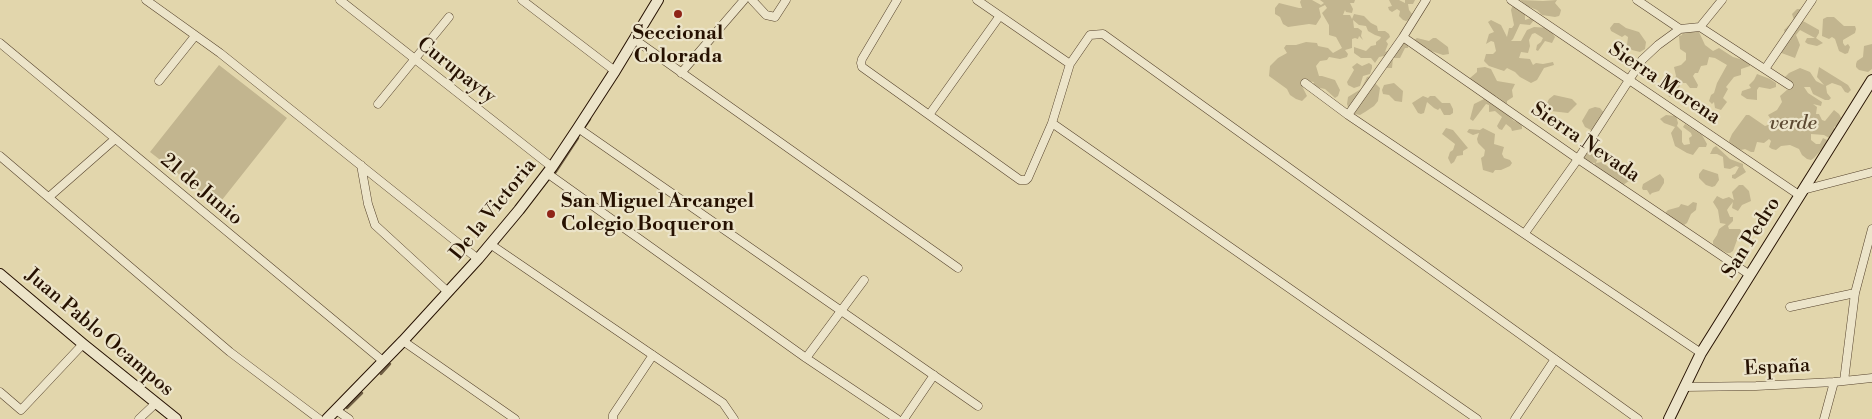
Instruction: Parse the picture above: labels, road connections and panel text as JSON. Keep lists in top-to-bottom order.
{
  "streets": {
    "main road": ["De la Victoria", "San Pedro", "Juan Pablo Ocampos"],
    "street": [
      "Curupayty",
      "Sierra Morena",
      "Sierra Nevada",
      "21 de Junio",
      "España"
    ]
  },
  "crossings": [
    ["Curupayty", "De la Victoria"],
    ["Sierra Morena", "San Pedro"],
    ["Sierra Nevada", "San Pedro"],
    ["21 de Junio", "De la Victoria"],
    ["San Pedro", "España"]
  ],
  "parks": ["verde"],
  "places": ["Seccional Colorada", "San Miguel Arcangel Colegio Boqueron"]
}
